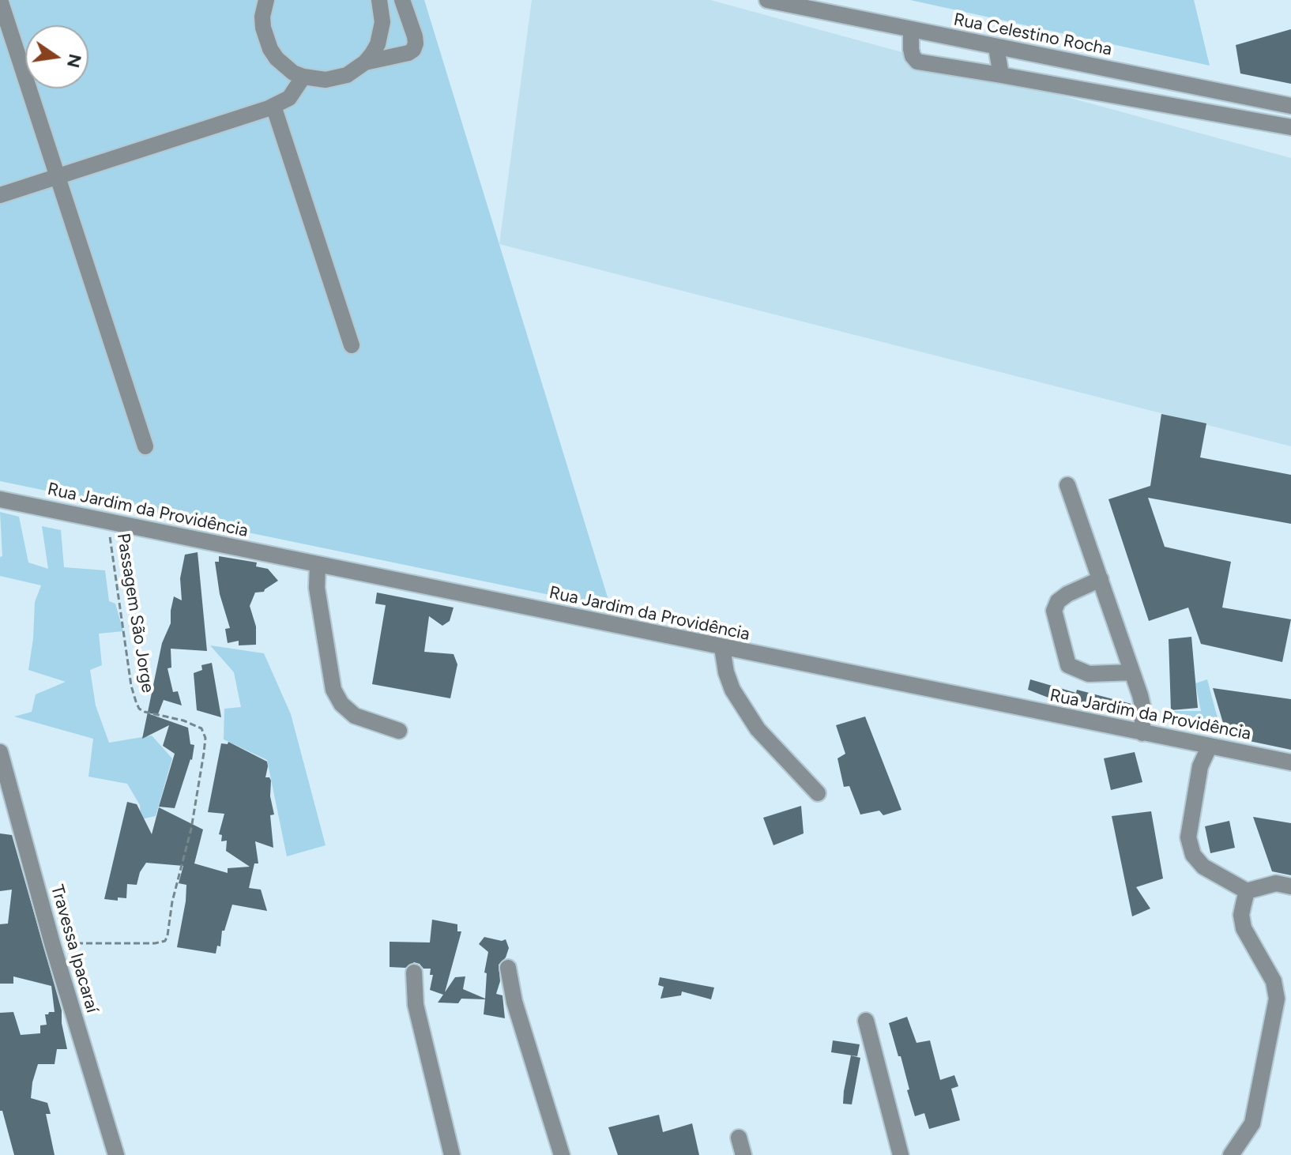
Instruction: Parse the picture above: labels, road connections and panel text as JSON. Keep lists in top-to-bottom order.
{
  "streets": {
    "street": ["Rua Celestino Rocha", "Rua Jardim da Providência", "Travessa Ipacaraí"],
    "path": ["Passagem São Jorge"]
  },
  "crossings": [
    ["Rua Jardim da Providência", "Passagem São Jorge"],
    ["Passagem São Jorge", "Travessa Ipacaraí"]
  ],
  "north": "right"
}
